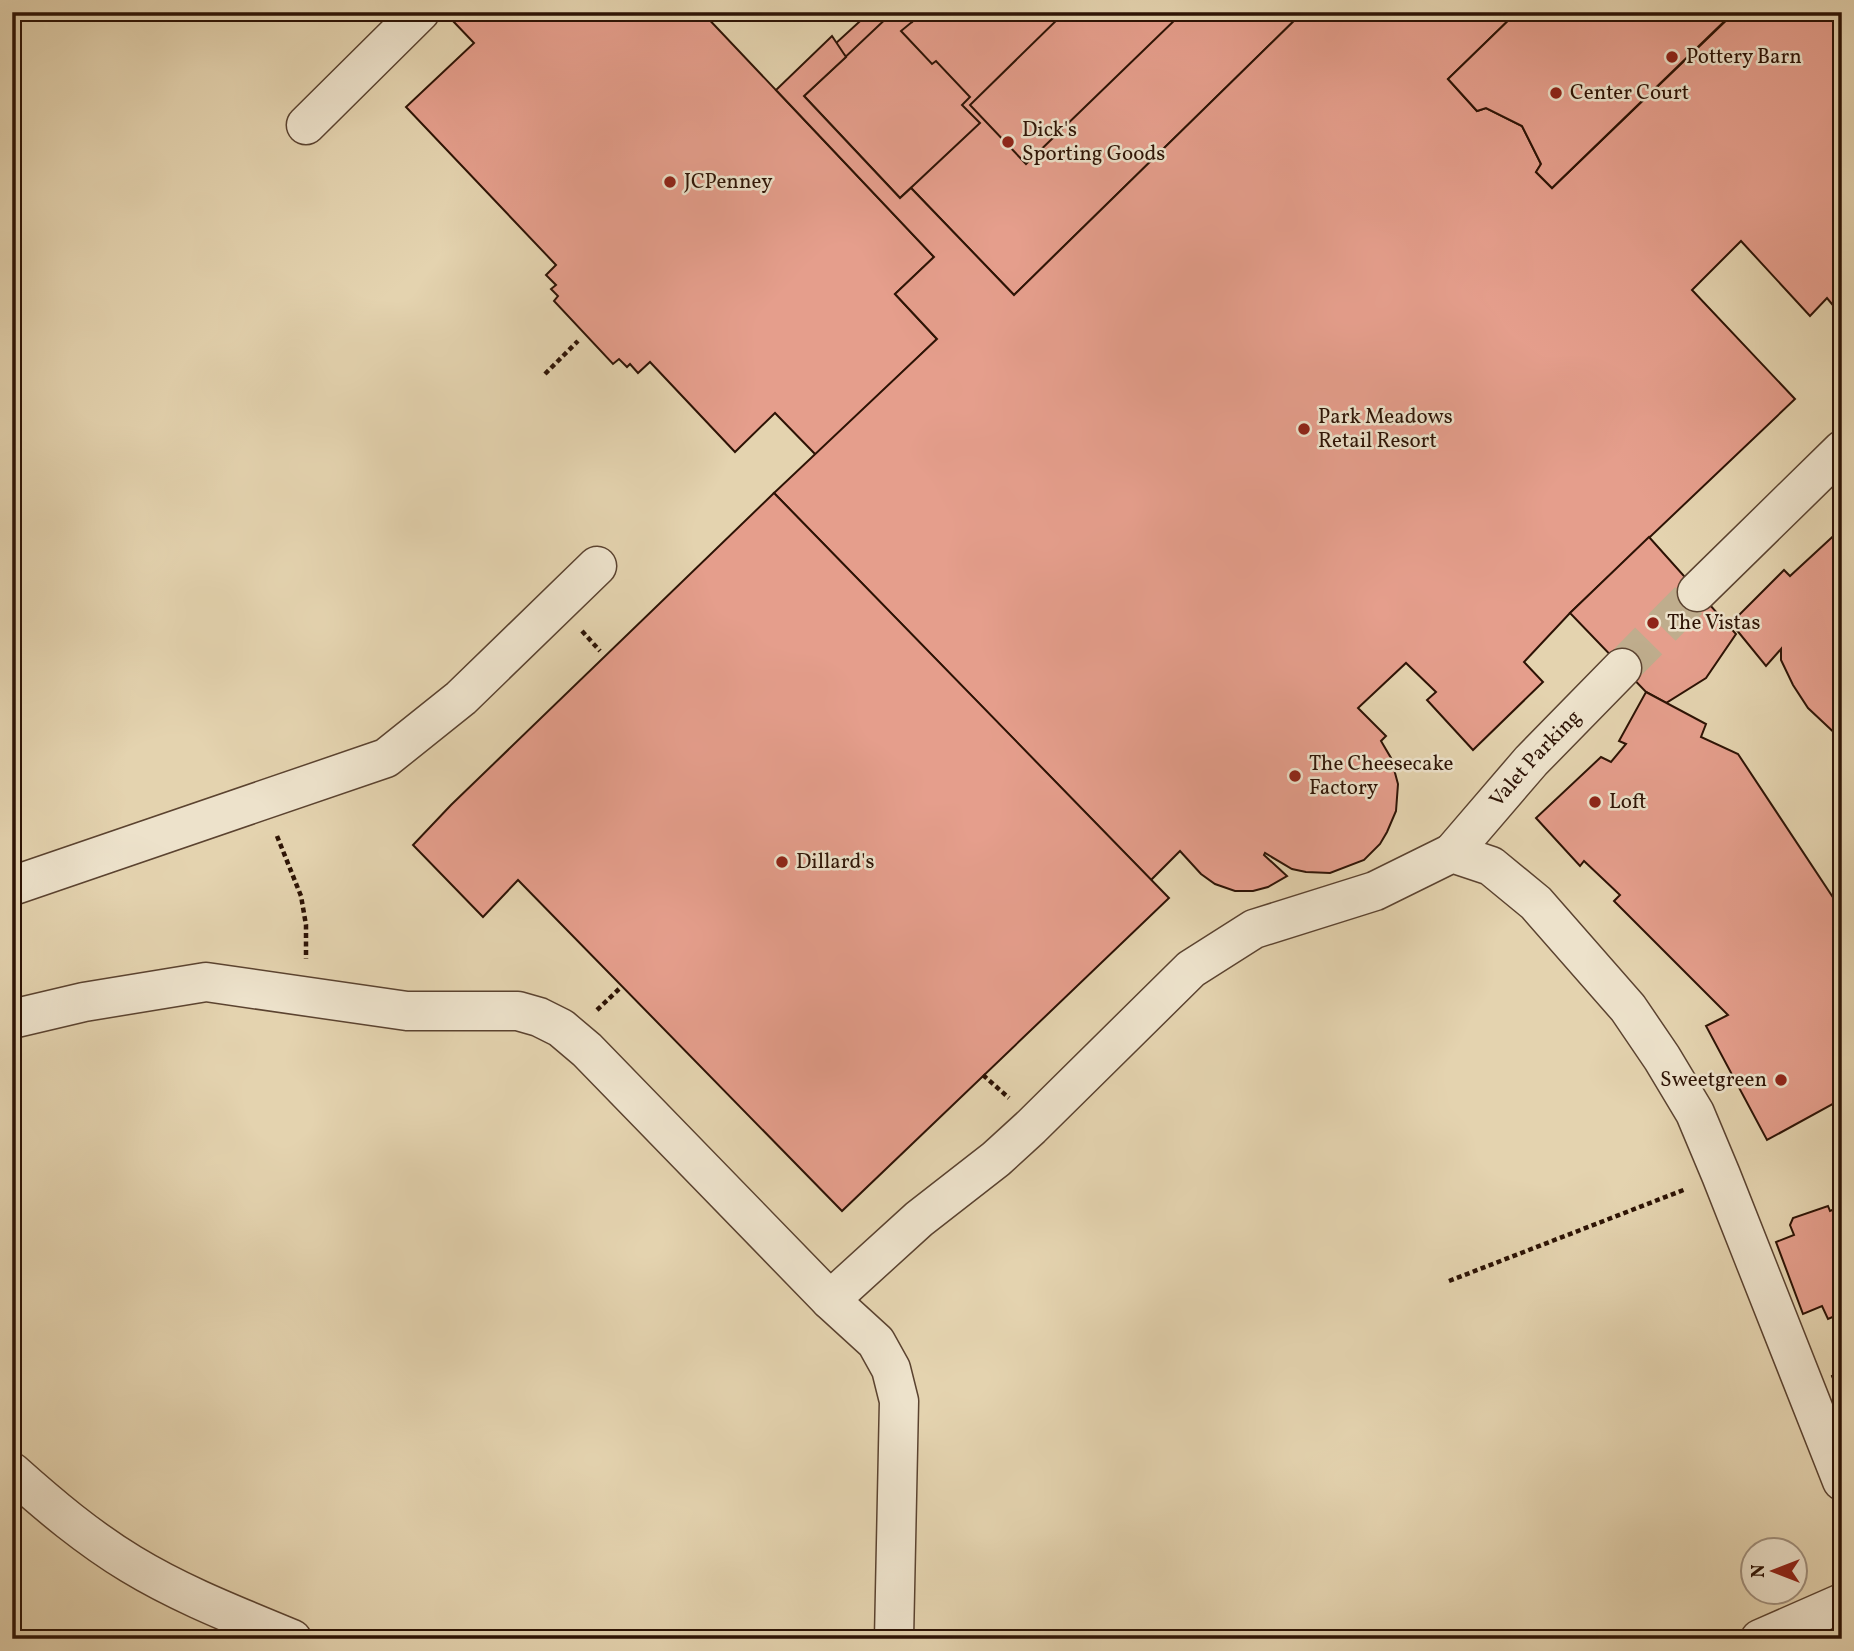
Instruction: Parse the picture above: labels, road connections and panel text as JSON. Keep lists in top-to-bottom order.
{
  "streets": {
    "street": ["Valet Parking"]
  },
  "places": [
    "Pottery Barn",
    "Center Court",
    "Dick's Sporting Goods",
    "JCPenney",
    "Park Meadows Retail Resort",
    "The Vistas",
    "The Cheesecake Factory",
    "Loft",
    "Dillard's",
    "Sweetgreen"
  ],
  "north": "left"
}
